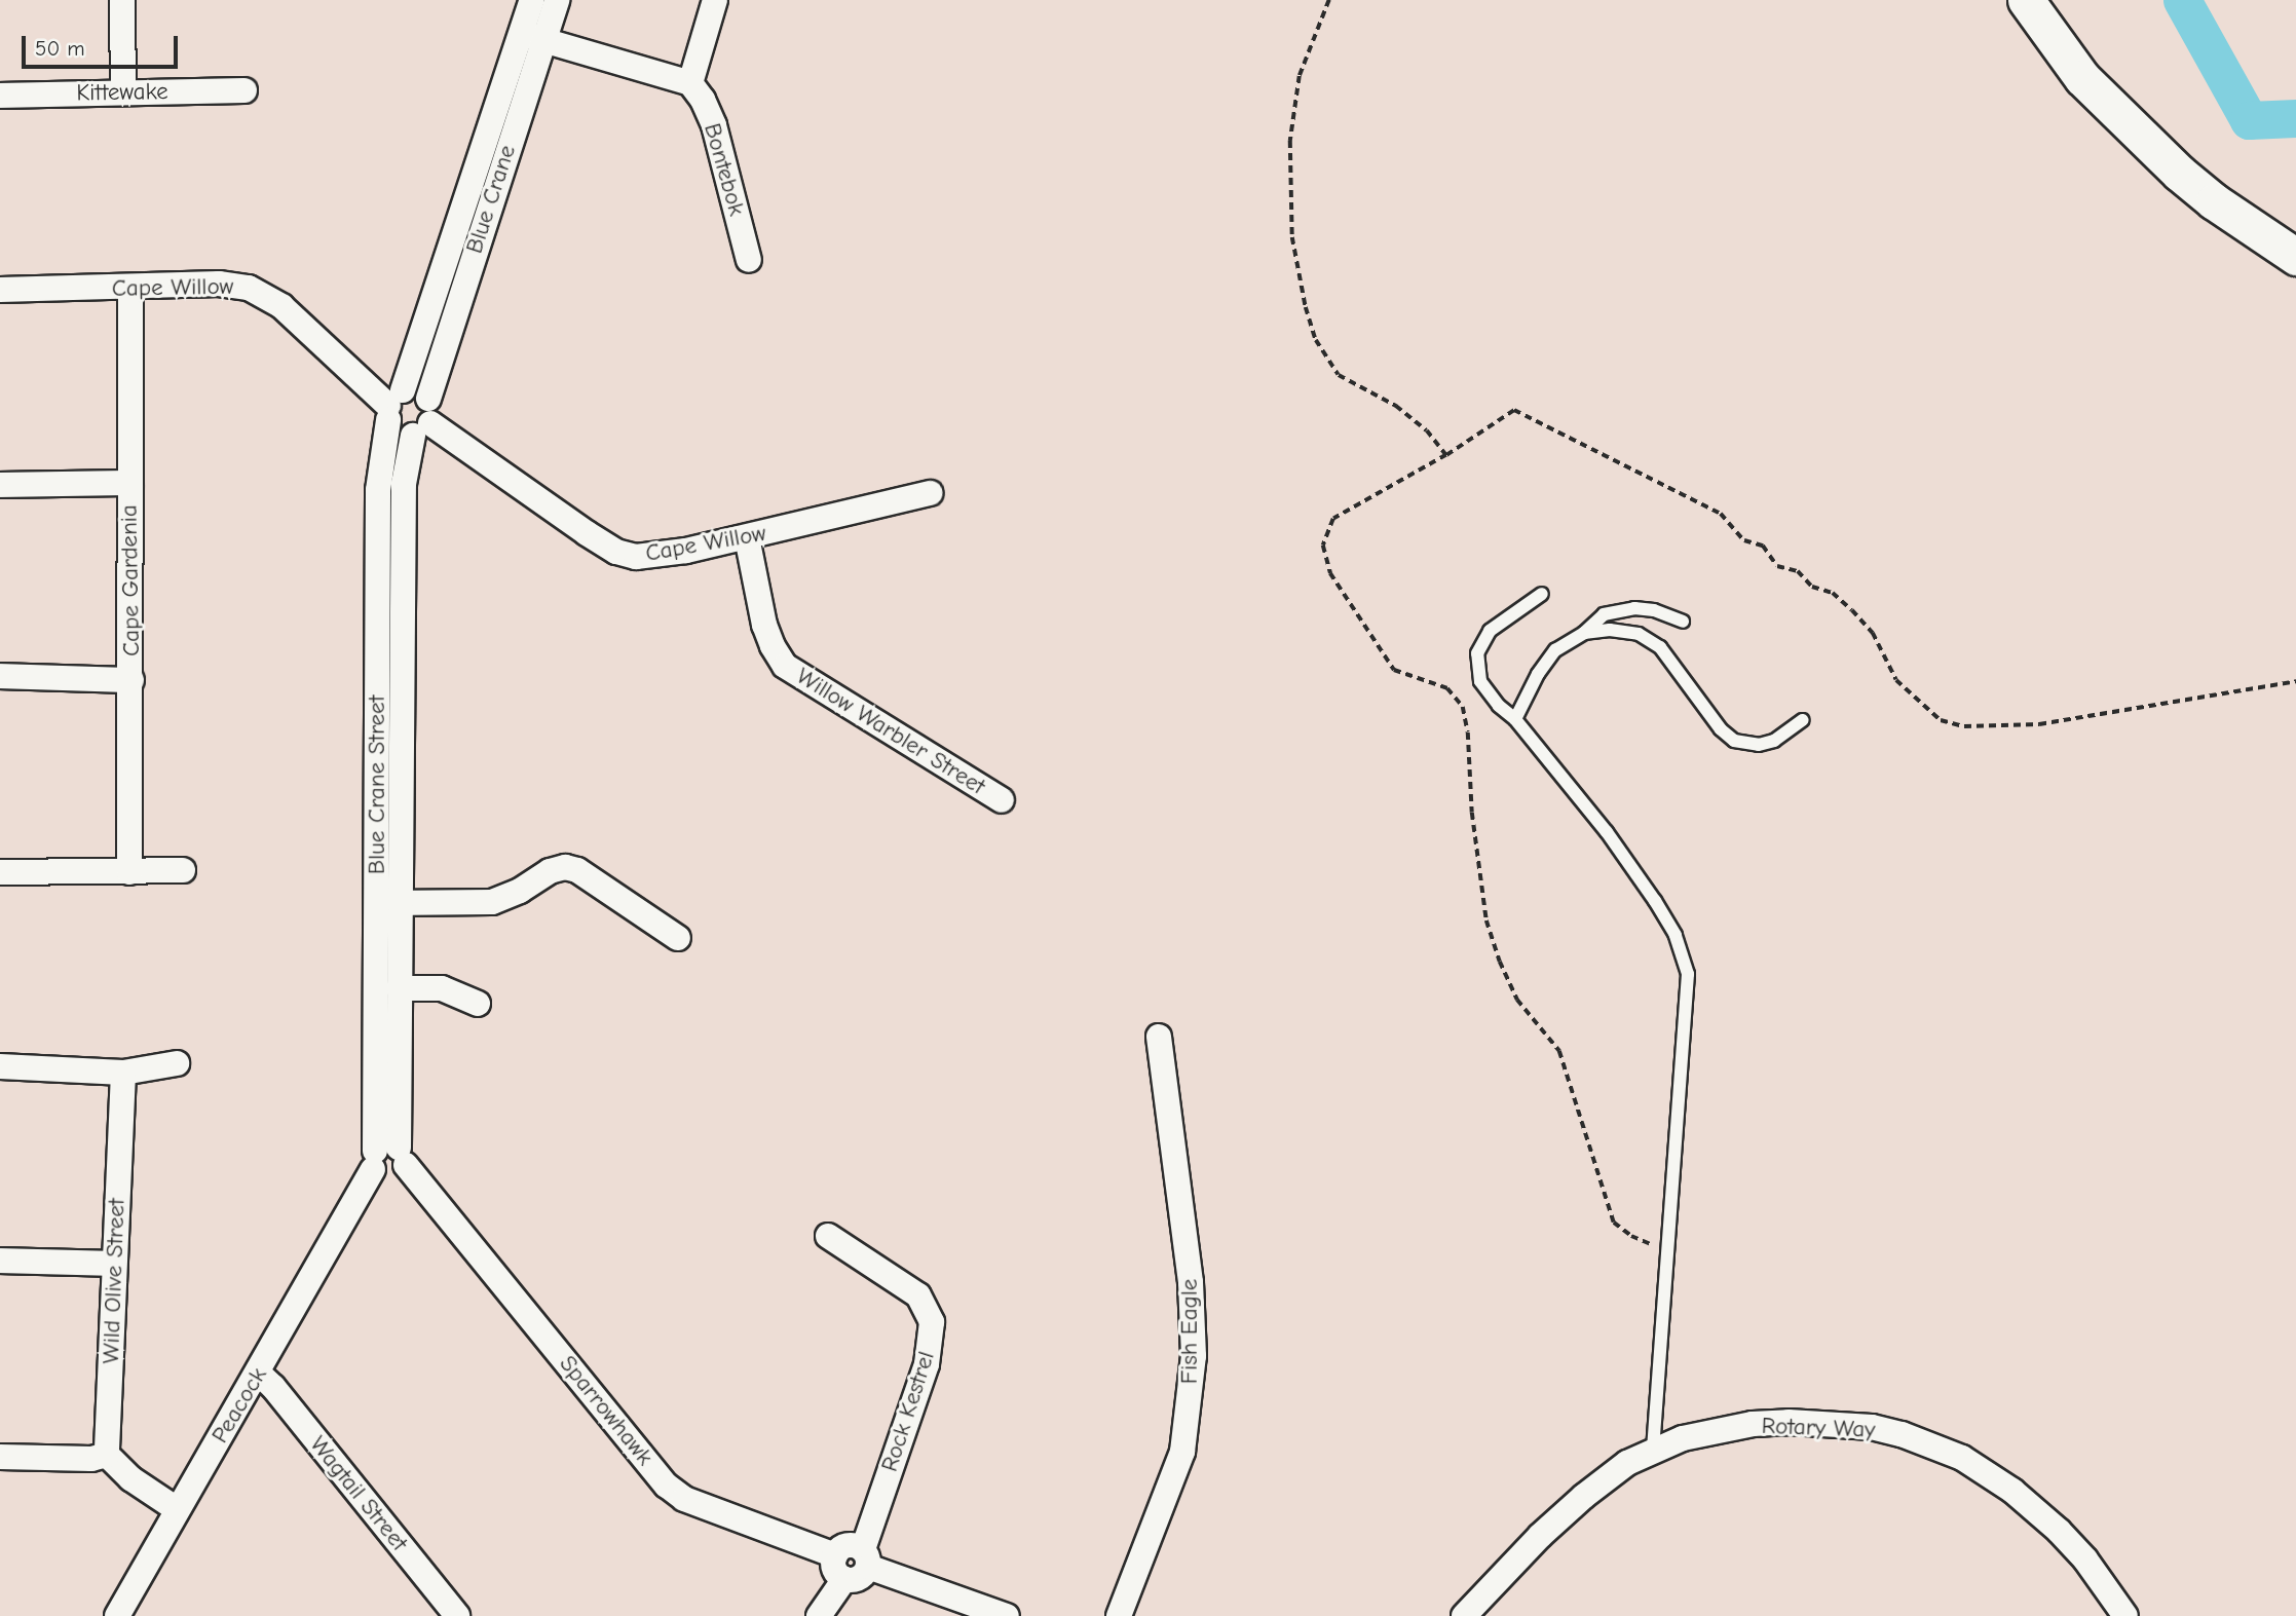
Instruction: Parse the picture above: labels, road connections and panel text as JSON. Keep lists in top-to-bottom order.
{
  "streets": {
    "street": [
      "Kittewake",
      "Bontebok",
      "Blue Crane",
      "Cape Willow",
      "Cape Gardenia",
      "Willow Warbler Street",
      "Blue Crane Street",
      "Wild Olive Street",
      "Fish Eagle",
      "Peacock",
      "Sparrowhawk",
      "Rock Kestrel",
      "Rotary Way",
      "Wagtail Street"
    ]
  },
  "crossings": [
    ["Blue Crane", "Cape Willow"],
    ["Blue Crane", "Blue Crane Street"],
    ["Cape Willow", "Cape Gardenia"],
    ["Cape Willow", "Willow Warbler Street"],
    ["Cape Willow", "Blue Crane Street"],
    ["Blue Crane Street", "Peacock"],
    ["Blue Crane Street", "Sparrowhawk"],
    ["Peacock", "Sparrowhawk"],
    ["Peacock", "Wagtail Street"]
  ],
  "scale_bar": "50 m"
}
